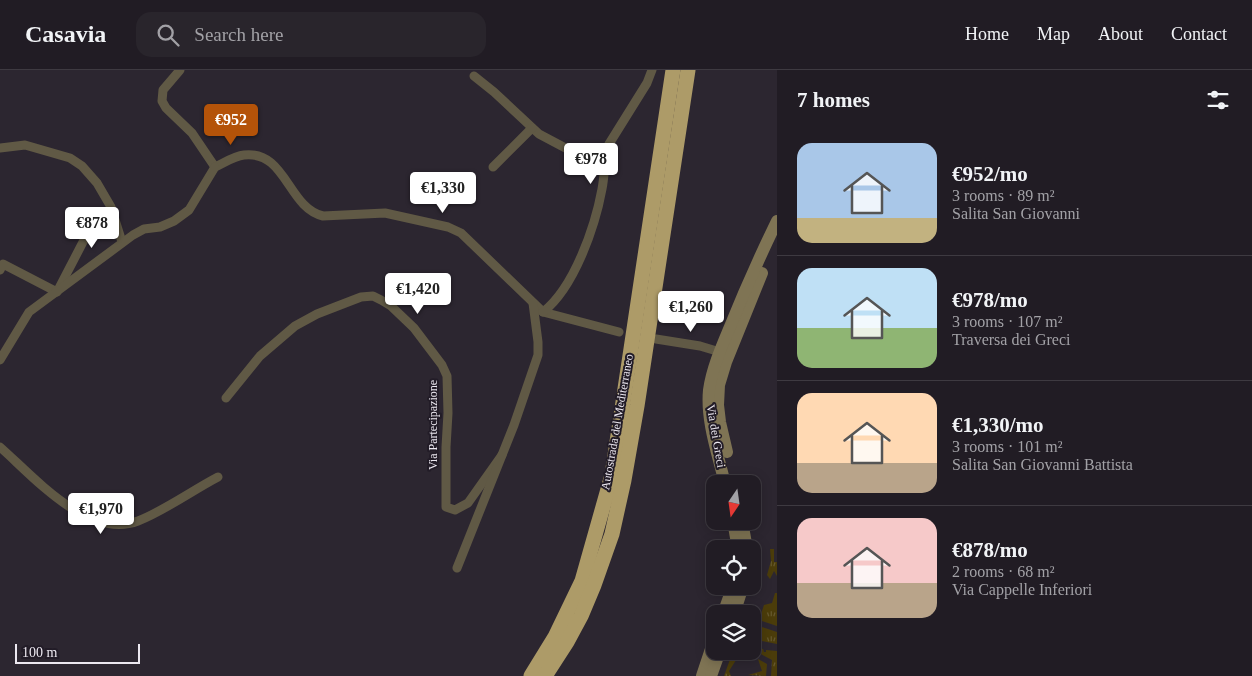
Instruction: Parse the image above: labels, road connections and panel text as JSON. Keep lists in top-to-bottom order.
{
  "streets": {
    "highway": ["Autostrada del Mediterraneo"],
    "main road": ["Via dei Greci"],
    "street": ["Via Partecipazione"]
  },
  "scale_bar": "100 m",
  "north": "bottom",
  "page": {
    "header": "Casavia",
    "search": "Search here",
    "nav": [
      "Home",
      "Map",
      "About",
      "Contact"
    ],
    "heading": "7 homes",
    "price": [
      "€952",
      "€978",
      "€1,330",
      "€878",
      "€1,420",
      "€1,260",
      "€1,970"
    ],
    "list": [
      {
        "name": "€952/mo",
        "note": "3 rooms · 89 m² · Salita San Giovanni"
      },
      {
        "name": "€978/mo",
        "note": "3 rooms · 107 m² · Traversa dei Greci"
      },
      {
        "name": "€1,330/mo",
        "note": "3 rooms · 101 m² · Salita San Giovanni Battista"
      },
      {
        "name": "€878/mo",
        "note": "2 rooms · 68 m² · Via Cappelle Inferiori"
      }
    ],
    "scale": "100 m"
  }
}
